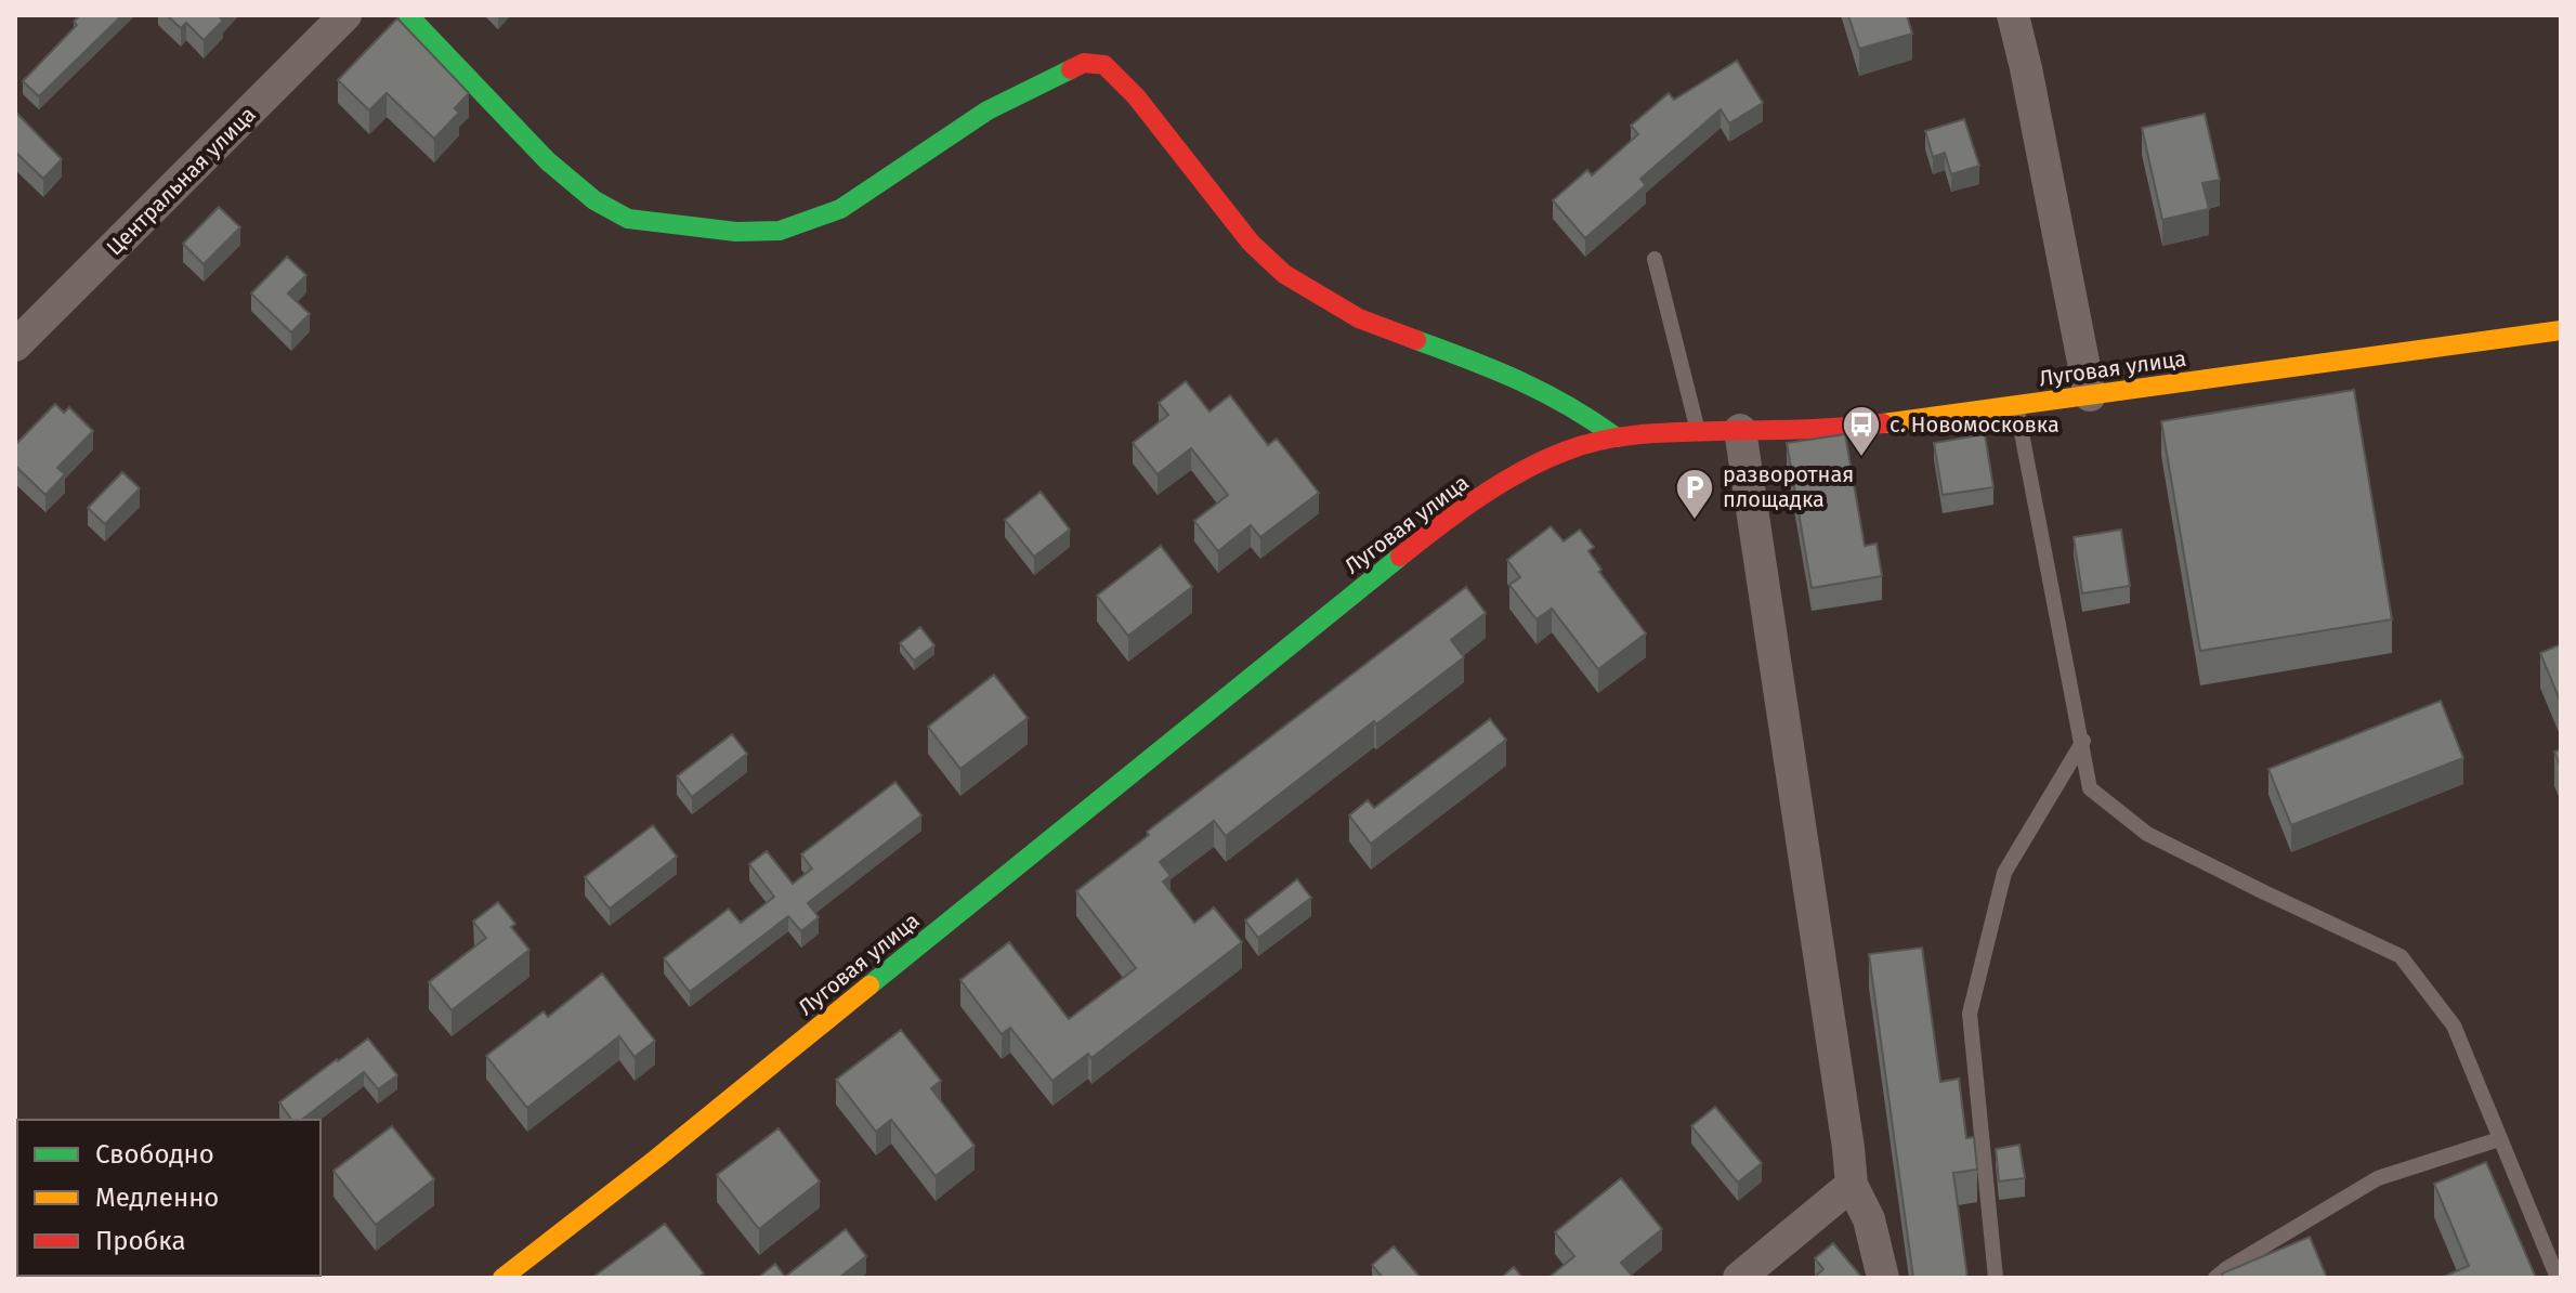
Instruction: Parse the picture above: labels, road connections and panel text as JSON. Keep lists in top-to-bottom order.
{
  "streets": {
    "street": ["Центральная улица", "Луговая улица"]
  },
  "places": {
    "bus stop": ["с. Новомосковка"],
    "parking": ["разворотная площадка"]
  },
  "legend": ["Свободно", "Медленно", "Пробка"]
}
